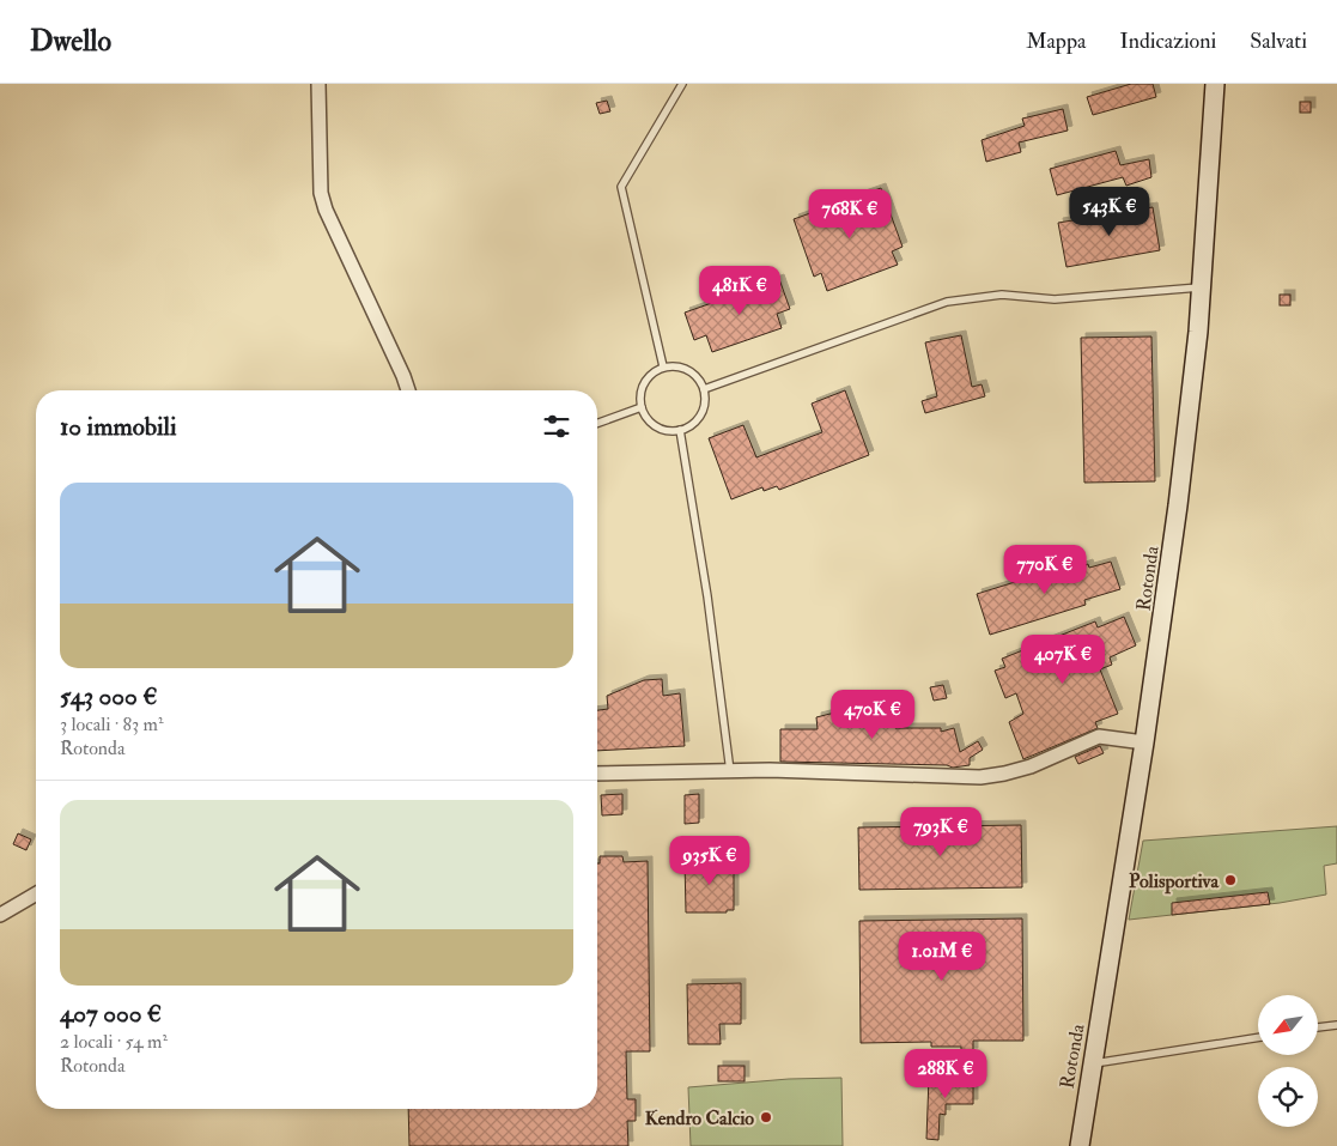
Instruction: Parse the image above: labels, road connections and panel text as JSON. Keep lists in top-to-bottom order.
{
  "streets": {
    "main road": ["Rotonda"]
  },
  "places": ["Polisportiva", "Kendro Calcio"],
  "north": "bottom left",
  "page": {
    "header": "Dwello",
    "nav": ["Mappa", "Indicazioni", "Salvati"],
    "price": [
      "543K €",
      "768K €",
      "481K €",
      "770K €",
      "407K €",
      "470K €",
      "793K €",
      "935K €",
      "1.01M €",
      "288K €"
    ],
    "heading": "10 immobili",
    "list": [
      {
        "name": "543 000 €",
        "note": "3 locali · 83 m² · Rotonda"
      },
      {
        "name": "407 000 €",
        "note": "2 locali · 54 m² · Rotonda"
      }
    ]
  }
}
